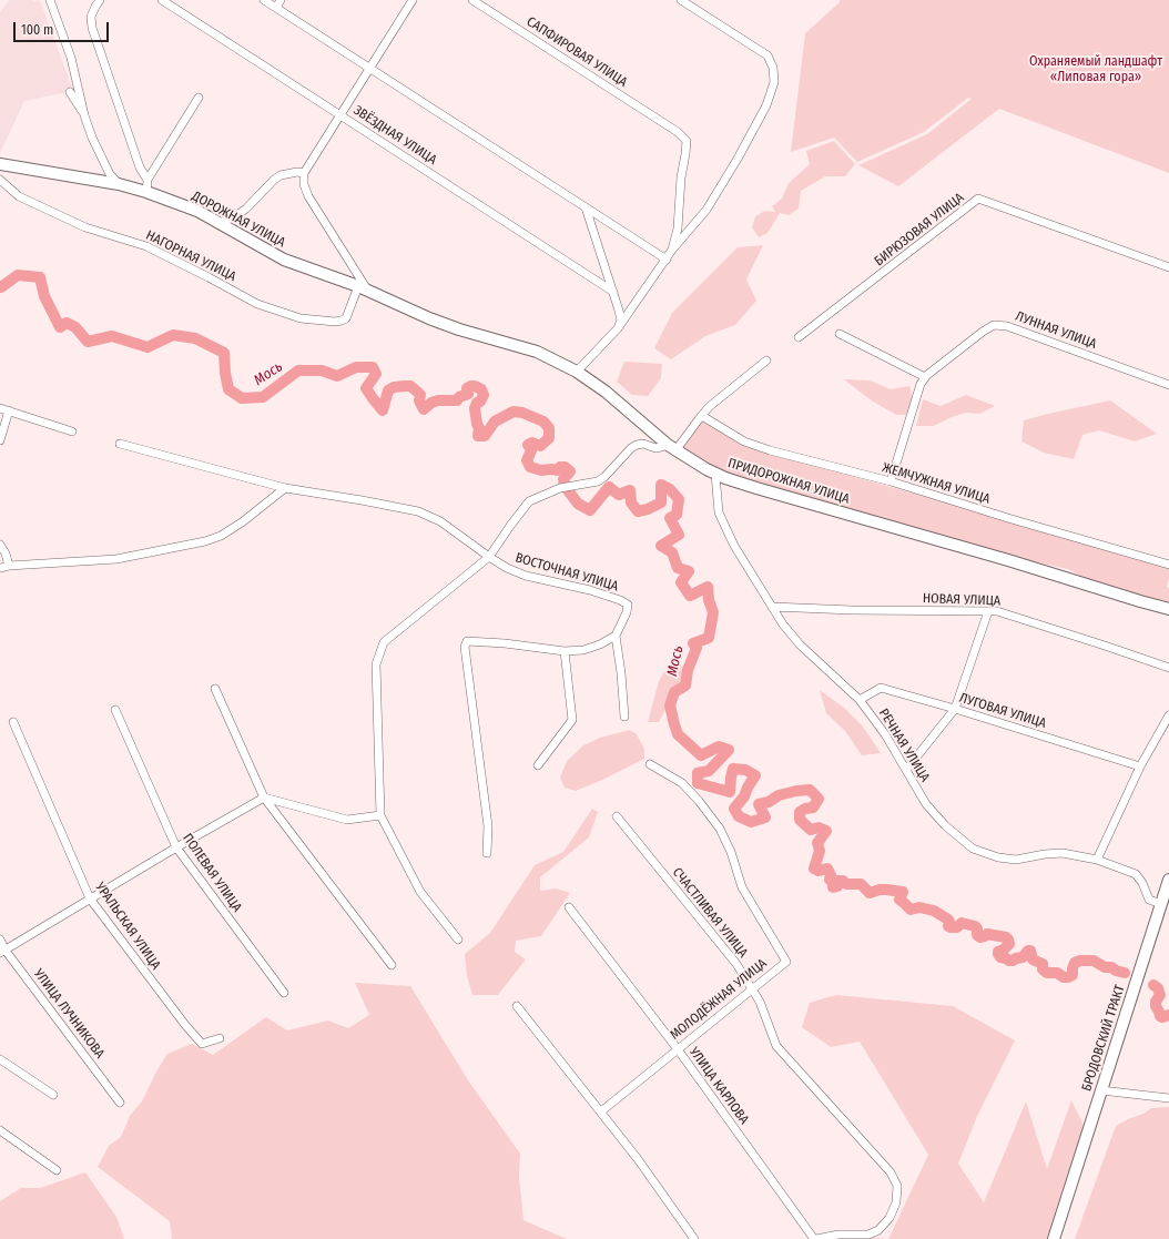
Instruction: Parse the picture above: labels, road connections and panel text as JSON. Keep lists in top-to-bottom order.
{
  "streets": {
    "street": [
      "САПФИРОВАЯ УЛИЦА",
      "ЗВЁЗДНАЯ УЛИЦА",
      "ДОРОЖНАЯ УЛИЦА",
      "БИРЮЗОВАЯ УЛИЦА",
      "НАГОРНАЯ УЛИЦА",
      "ЛУННАЯ УЛИЦА",
      "ПРИДОРОЖНАЯ УЛИЦА",
      "ЖЕМЧУЖНАЯ УЛИЦА",
      "ВОСТОЧНАЯ УЛИЦА",
      "НОВАЯ УЛИЦА",
      "ЛУГОВАЯ УЛИЦА",
      "РЕЧНАЯ УЛИЦА",
      "ПОЛЕВАЯ УЛИЦА",
      "СЧАСТЛИВАЯ УЛИЦА",
      "УРАЛЬСКАЯ УЛИЦА",
      "МОЛОДЁЖНАЯ УЛИЦА",
      "УЛИЦА ЛУЧНИКОВА",
      "БРОДОВСКИЙ ТРАКТ",
      "УЛИЦА КАРЛОВА"
    ]
  },
  "crossings": [
    ["ДОРОЖНАЯ УЛИЦА", "НАГОРНАЯ УЛИЦА"],
    ["ДОРОЖНАЯ УЛИЦА", "ПРИДОРОЖНАЯ УЛИЦА"],
    ["НАГОРНАЯ УЛИЦА", "ПРИДОРОЖНАЯ УЛИЦА"],
    ["ЛУННАЯ УЛИЦА", "ЖЕМЧУЖНАЯ УЛИЦА"],
    ["ПРИДОРОЖНАЯ УЛИЦА", "РЕЧНАЯ УЛИЦА"],
    ["НОВАЯ УЛИЦА", "РЕЧНАЯ УЛИЦА"],
    ["ЛУГОВАЯ УЛИЦА", "РЕЧНАЯ УЛИЦА"],
    ["РЕЧНАЯ УЛИЦА", "БРОДОВСКИЙ ТРАКТ"],
    ["СЧАСТЛИВАЯ УЛИЦА", "МОЛОДЁЖНАЯ УЛИЦА"],
    ["СЧАСТЛИВАЯ УЛИЦА", "УЛИЦА КАРЛОВА"],
    ["МОЛОДЁЖНАЯ УЛИЦА", "УЛИЦА КАРЛОВА"]
  ],
  "water": ["Мось"],
  "parks": ["Охраняемый ландшафт «Липовая гора»"],
  "scale_bar": "100 m"
}
